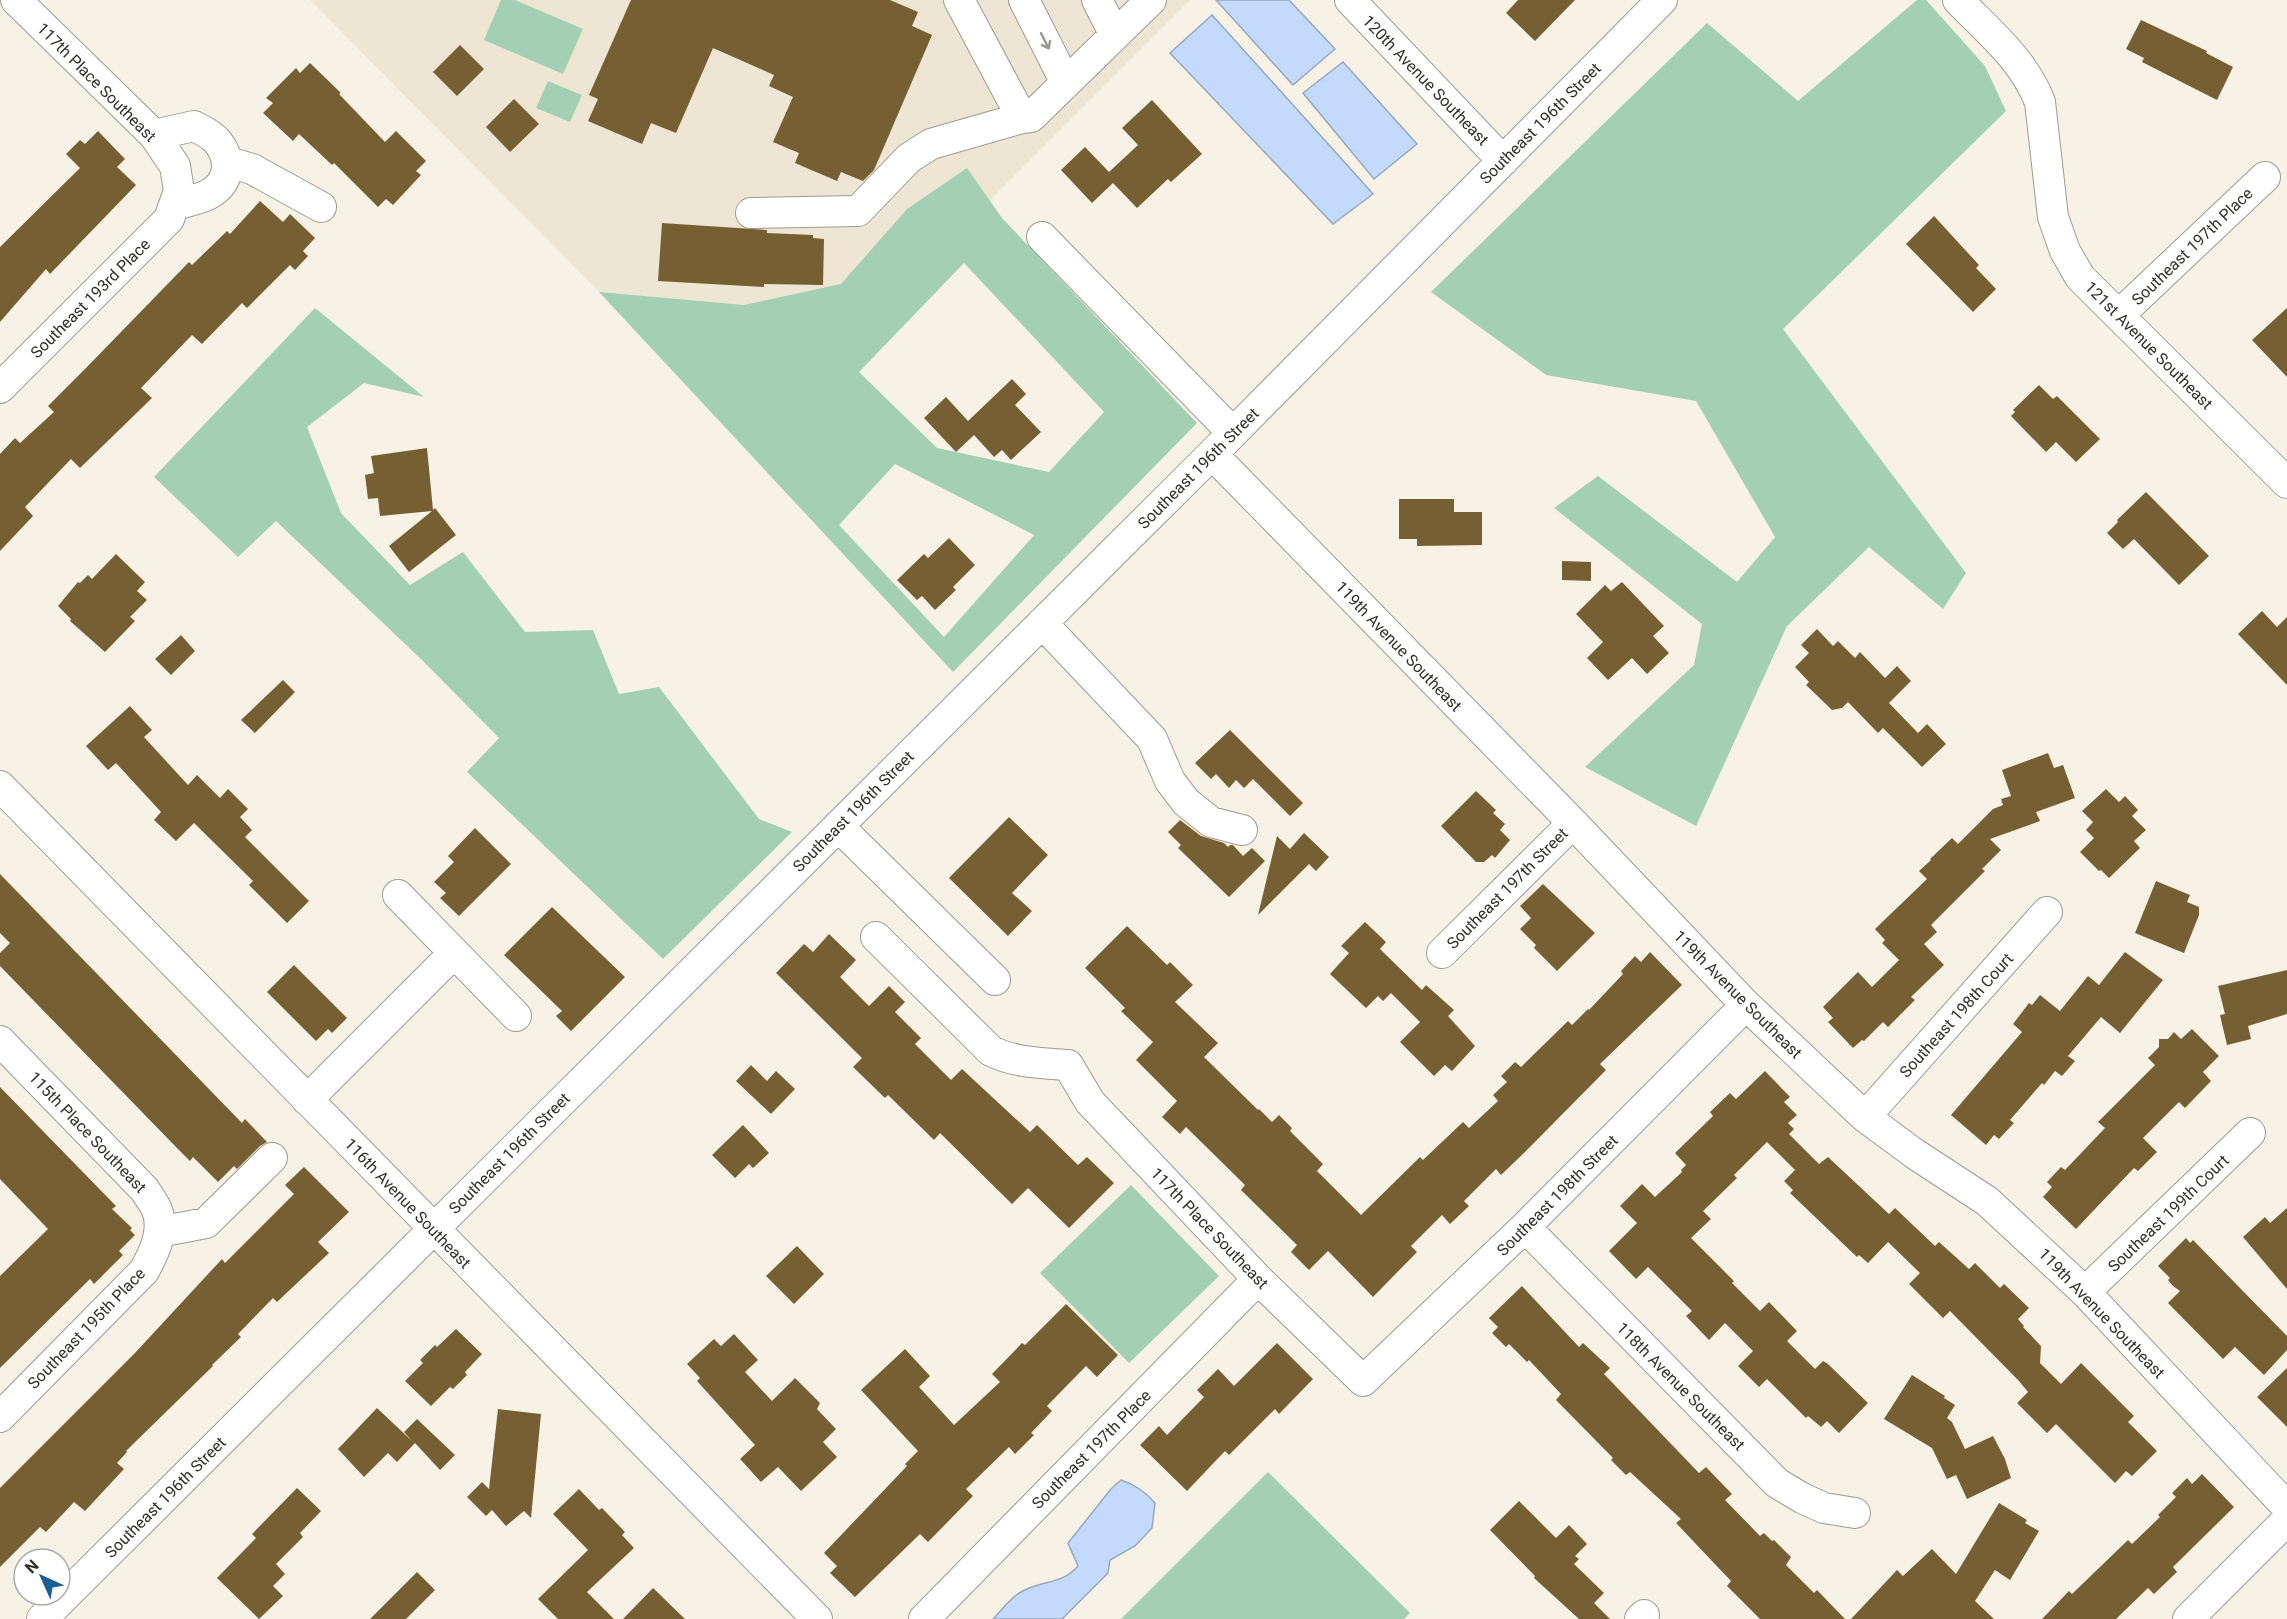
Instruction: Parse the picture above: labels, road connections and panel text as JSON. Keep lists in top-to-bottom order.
{
  "streets": {
    "street": [
      "120th Avenue Southeast",
      "117th Place Southeast",
      "Southeast 196th Street",
      "Southeast 197th Place",
      "Southeast 193rd Place",
      "121st Avenue Southeast",
      "119th Avenue Southeast",
      "Southeast 197th Street",
      "Southeast 198th Court",
      "115th Place Southeast",
      "Southeast 198th Street",
      "116th Avenue Southeast",
      "Southeast 199th Court",
      "Southeast 195th Place",
      "118th Avenue Southeast"
    ]
  },
  "crossings": [
    ["120th Avenue Southeast", "Southeast 196th Street"],
    ["117th Place Southeast", "Southeast 197th Place"],
    ["117th Place Southeast", "Southeast 193rd Place"],
    ["117th Place Southeast", "Southeast 198th Street"],
    ["Southeast 196th Street", "119th Avenue Southeast"],
    ["Southeast 196th Street", "116th Avenue Southeast"],
    ["Southeast 197th Place", "121st Avenue Southeast"],
    ["119th Avenue Southeast", "Southeast 197th Street"],
    ["119th Avenue Southeast", "Southeast 198th Court"],
    ["119th Avenue Southeast", "Southeast 198th Street"],
    ["119th Avenue Southeast", "Southeast 199th Court"],
    ["115th Place Southeast", "Southeast 195th Place"],
    ["Southeast 198th Street", "118th Avenue Southeast"]
  ],
  "north": "top left"
}
